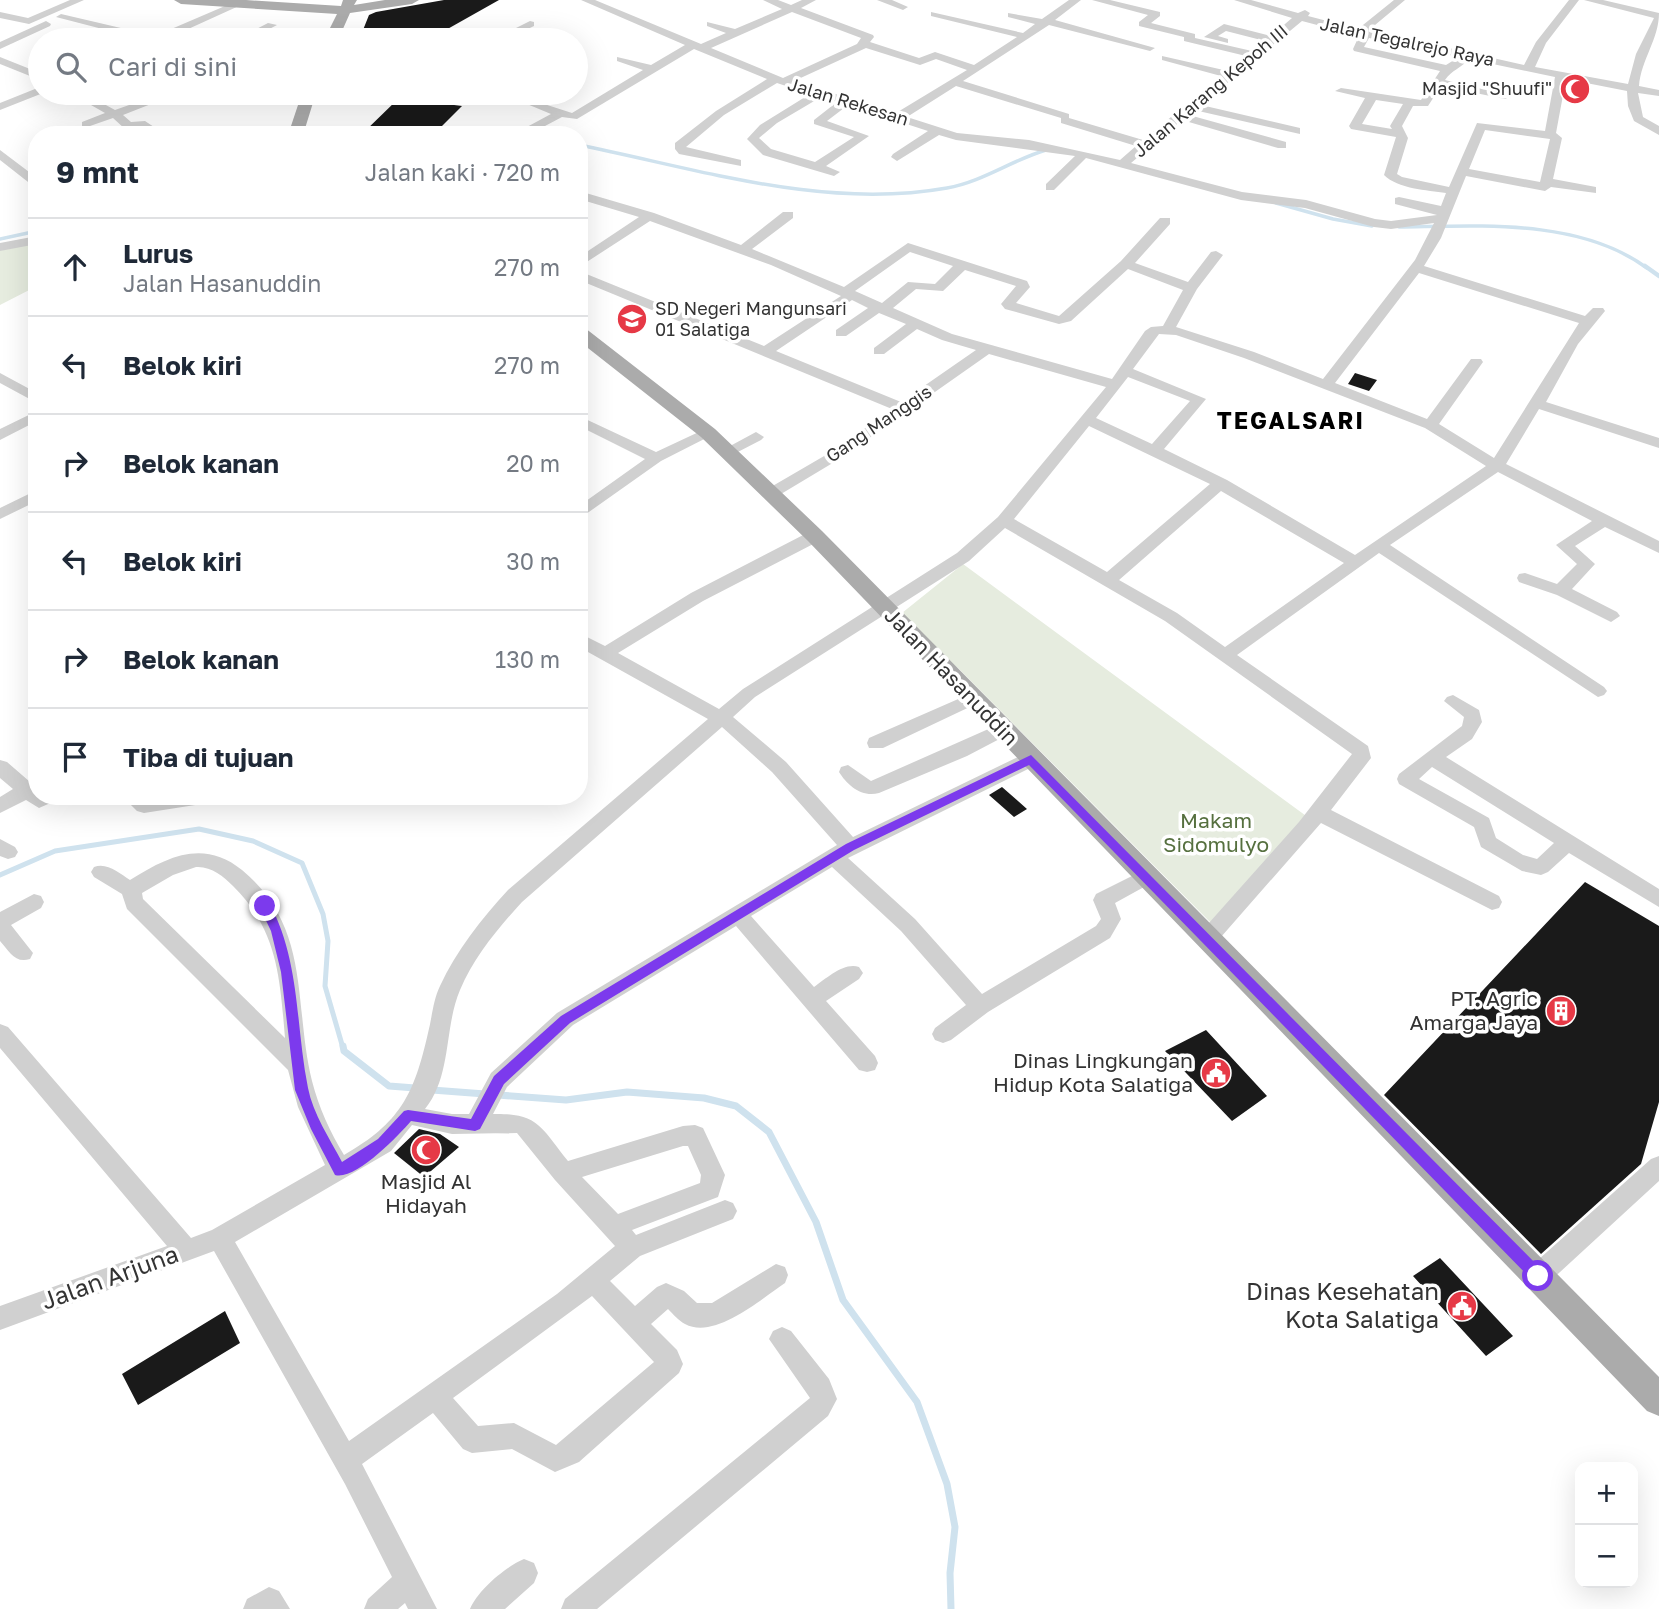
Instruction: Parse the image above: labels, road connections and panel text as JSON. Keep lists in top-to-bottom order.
{
  "streets": {
    "main road": ["Jalan Hasanuddin"],
    "street": [
      "Jalan Tegalrejo Raya",
      "Jalan Karang Kepoh III",
      "Jalan Rekesan",
      "Gang Manggis",
      "Jalan Arjuna"
    ]
  },
  "crossings": [
    ["Jalan Tegalrejo Raya", "Jalan Karang Kepoh III"],
    ["Jalan Karang Kepoh III", "Jalan Rekesan"],
    ["Gang Manggis", "Jalan Hasanuddin"]
  ],
  "districts": ["TEGALSARI"],
  "parks": ["Makam Sidomulyo"],
  "places": {
    "mosque": ["Masjid \"Shuufi\"", "Masjid Al Hidayah"],
    "school or university": ["SD Negeri Mangunsari 01 Salatiga"],
    "building": ["PT. Agric Amarga Jaya"],
    "public building": ["Dinas Lingkungan Hidup Kota Salatiga", "Dinas Kesehatan Kota Salatiga"]
  },
  "page": {
    "search": "Cari di sini",
    "heading": ["9 mnt", "Jalan kaki · 720 m"],
    "list": [
      ["Lurus", "Jalan Hasanuddin", "270 m"],
      ["Belok kiri", "270 m"],
      ["Belok kanan", "20 m"],
      ["Belok kiri", "30 m"],
      ["Belok kanan", "130 m"],
      "Tiba di tujuan"
    ],
    "map_buttons": ["+", "−"]
  }
}
